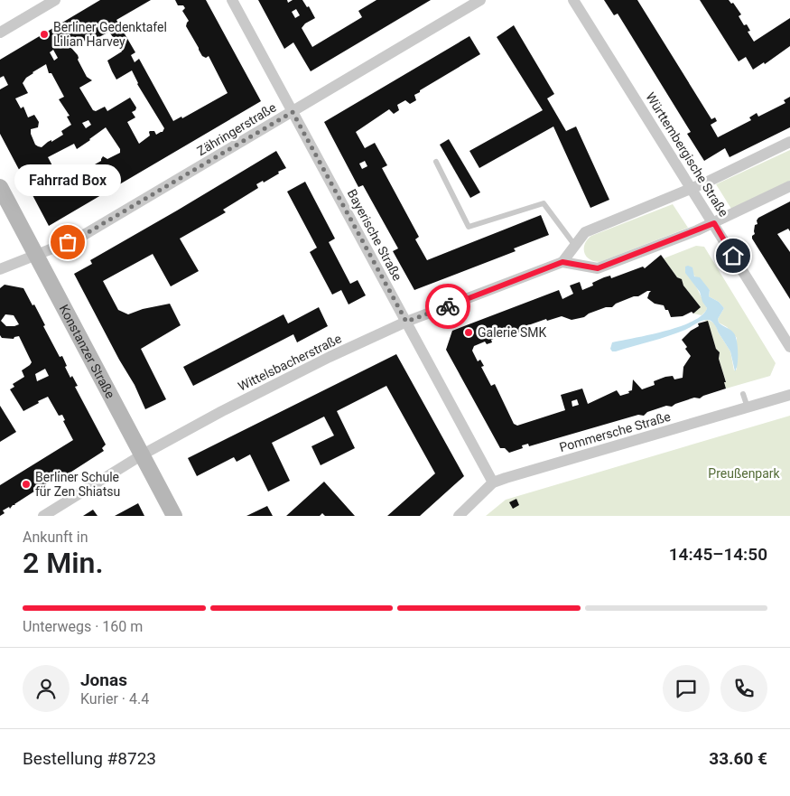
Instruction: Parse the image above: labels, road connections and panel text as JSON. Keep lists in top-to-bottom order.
{
  "streets": {
    "main road": ["Konstanzer Straße"],
    "street": [
      "Zähringerstraße",
      "Württembergische Straße",
      "Bayerische Straße",
      "Wittelsbacherstraße",
      "Pommersche Straße"
    ]
  },
  "crossings": [
    ["Zähringerstraße", "Bayerische Straße"],
    ["Zähringerstraße", "Konstanzer Straße"],
    ["Bayerische Straße", "Wittelsbacherstraße"],
    ["Bayerische Straße", "Pommersche Straße"],
    ["Konstanzer Straße", "Wittelsbacherstraße"]
  ],
  "parks": ["Preußenpark"],
  "places": [
    "Berliner Gedenktafel Lilian Harvey",
    "Fahrrad Box",
    "Galerie SMK",
    "Berliner Schule für Zen Shiatsu"
  ],
  "page": {
    "bubble": "Fahrrad Box",
    "heading": ["2 Min.", "Ankunft in", "14:45–14:50"],
    "panel": [
      "Jonas",
      "Kurier · 4.4",
      "Bestellung #8723",
      "33.60 €"
    ],
    "bar": "Unterwegs · 160 m"
  }
}
